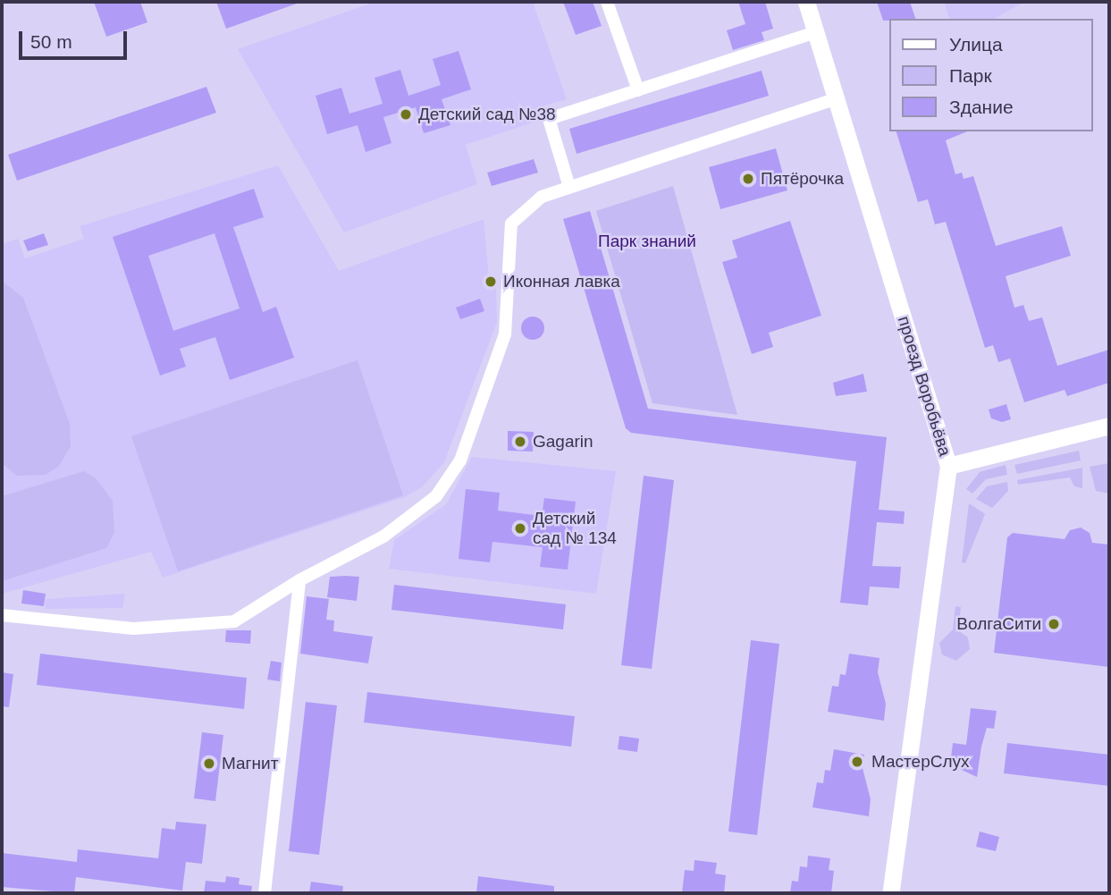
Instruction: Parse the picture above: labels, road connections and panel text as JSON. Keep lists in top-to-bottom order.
{
  "streets": {
    "main road": ["проезд Воробьёва"]
  },
  "parks": ["Парк знаний"],
  "places": [
    "Детский сад №38",
    "Пятёрочка",
    "Иконная лавка",
    "Gagarin",
    "Детский сад № 134",
    "ВолгаСити",
    "МастерСлух",
    "Магнит"
  ],
  "legend": ["Улица", "Парк", "Здание"],
  "scale_bar": "50 m"
}
